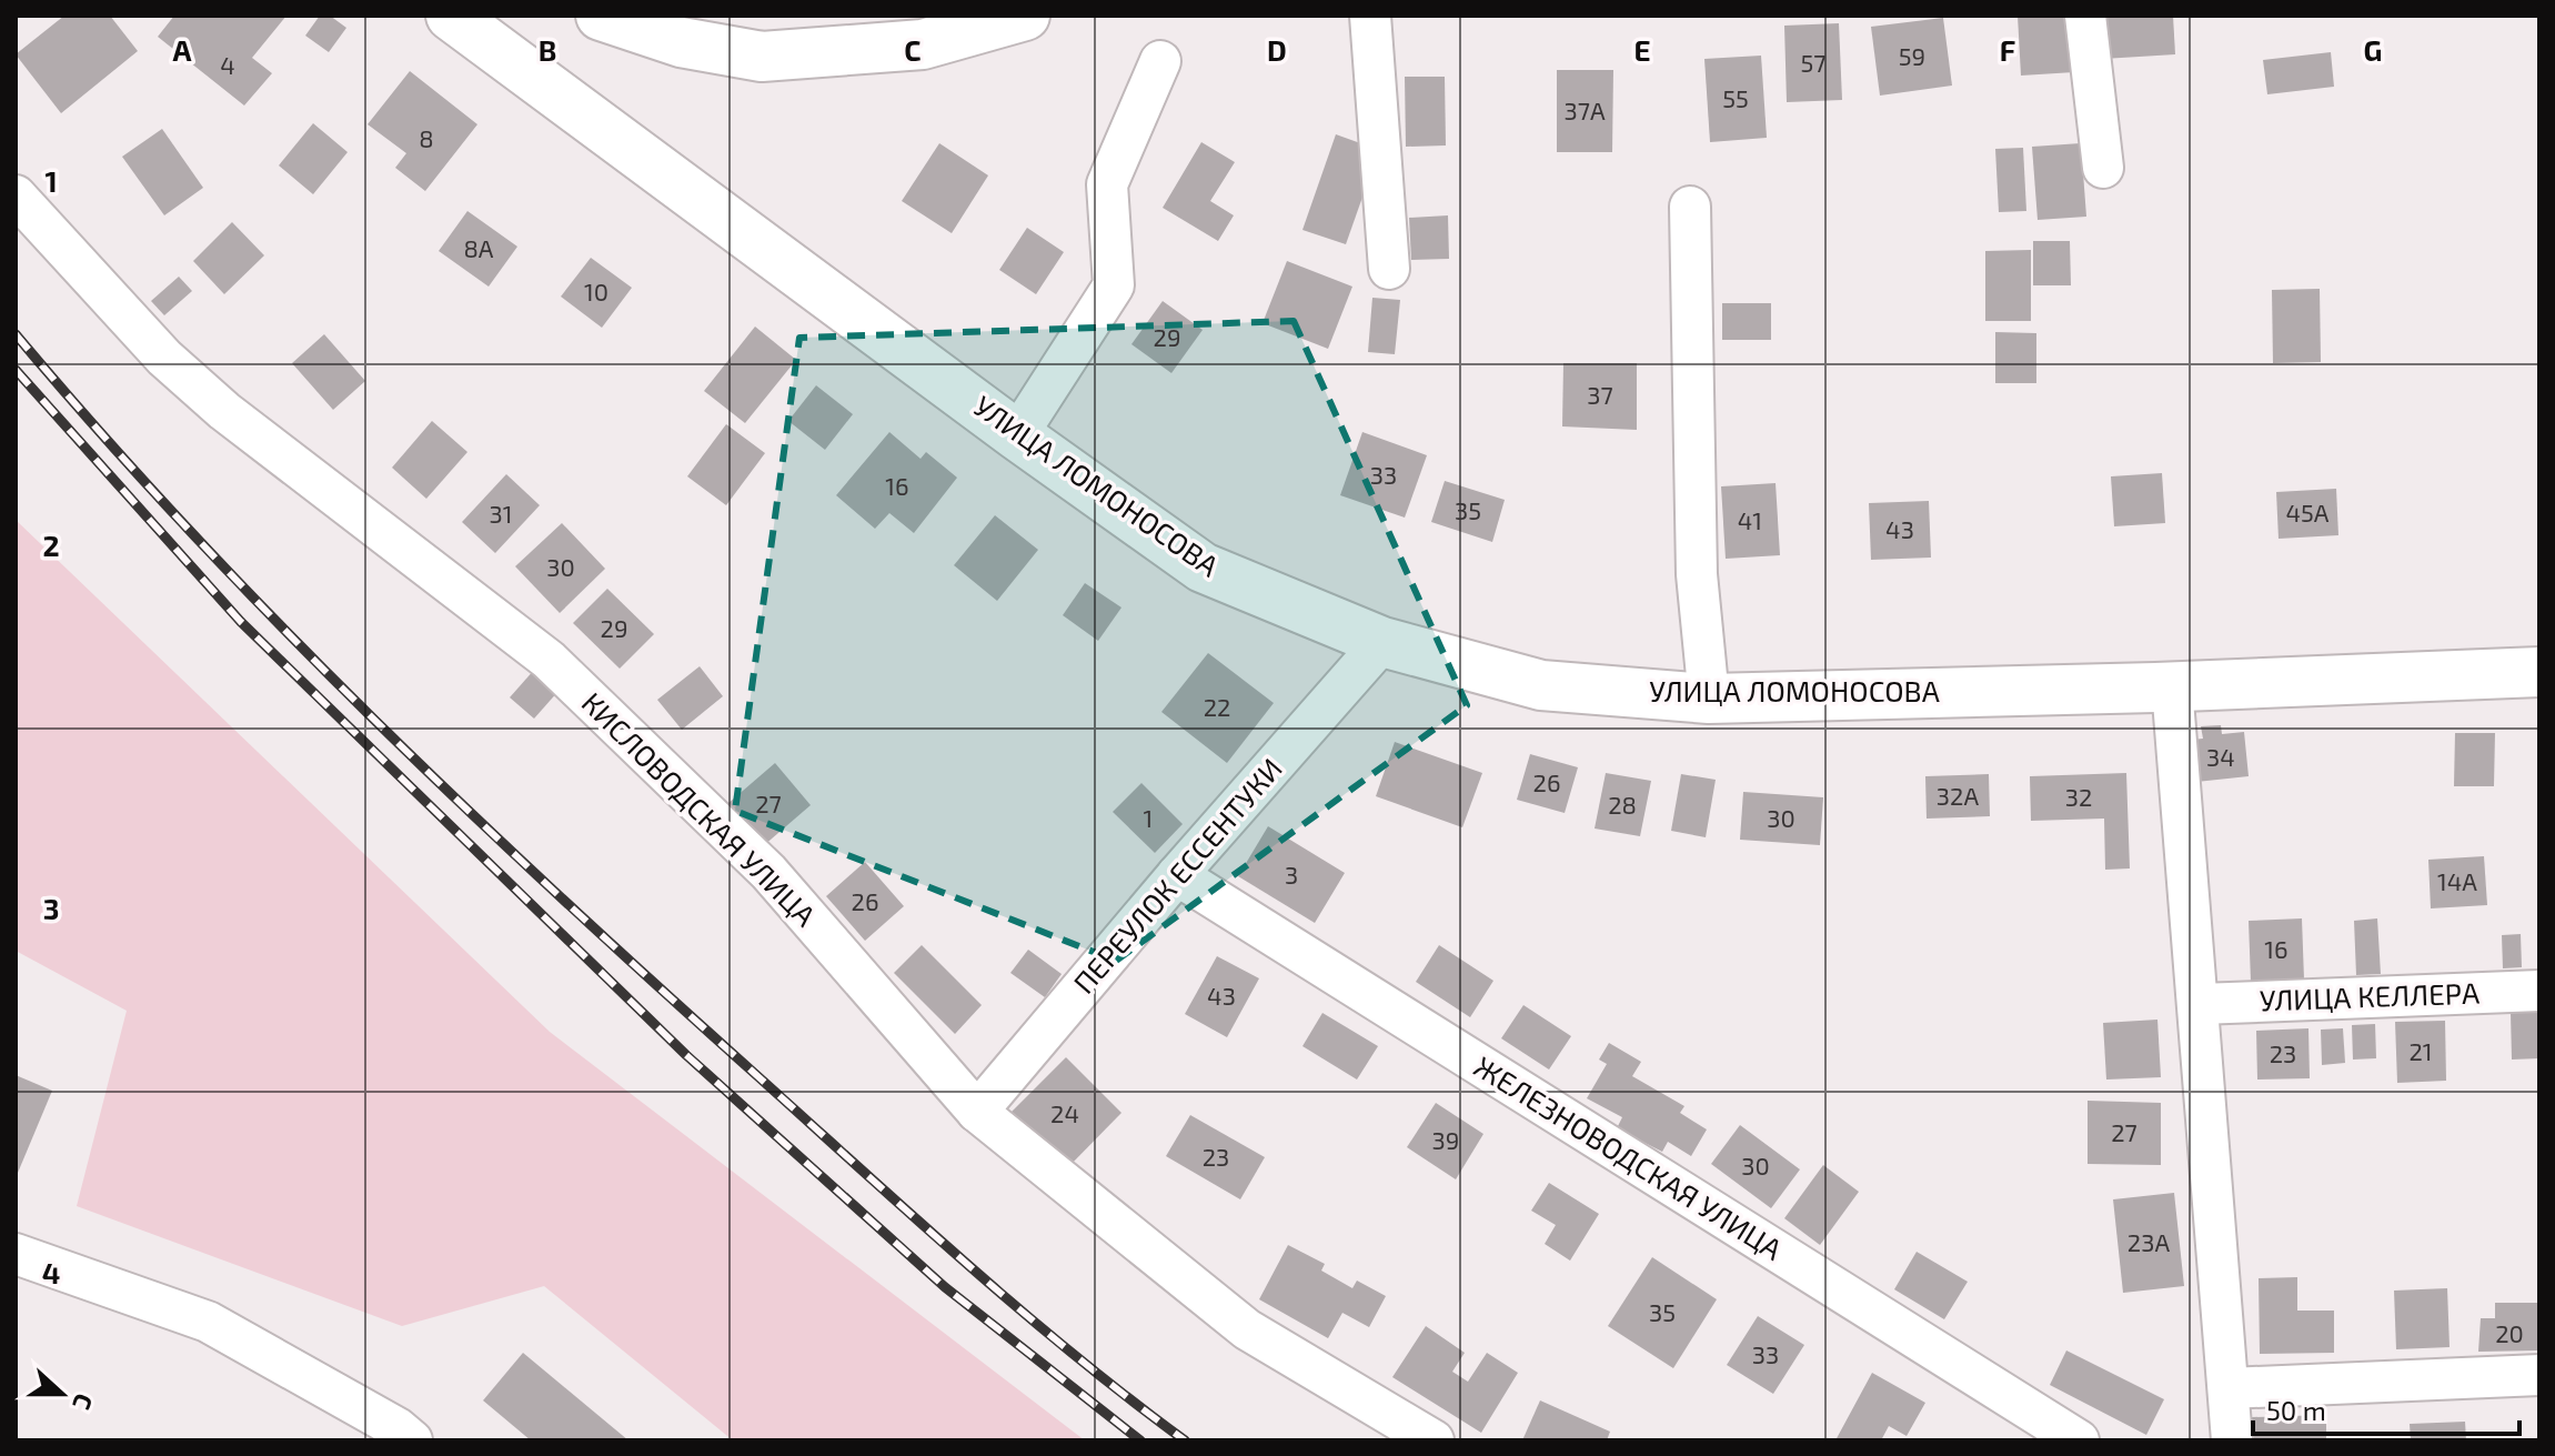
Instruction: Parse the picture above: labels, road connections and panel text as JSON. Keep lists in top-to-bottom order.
{
  "streets": {
    "main road": ["УЛИЦА ЛОМОНОСОВА"],
    "street": [
      "КИСЛОВОДСКАЯ УЛИЦА",
      "ПЕРЕУЛОК ЕССЕНТУКИ",
      "УЛИЦА КЕЛЛЕРА",
      "ЖЕЛЕЗНОВОДСКАЯ УЛИЦА"
    ]
  },
  "crossings": [
    ["УЛИЦА ЛОМОНОСОВА", "ПЕРЕУЛОК ЕССЕНТУКИ"],
    ["КИСЛОВОДСКАЯ УЛИЦА", "ПЕРЕУЛОК ЕССЕНТУКИ"],
    ["ПЕРЕУЛОК ЕССЕНТУКИ", "ЖЕЛЕЗНОВОДСКАЯ УЛИЦА"]
  ],
  "house_numbers": [
    "59",
    "57",
    "4",
    "55",
    "37А",
    "8",
    "8А",
    "10",
    "29",
    "37",
    "33",
    "16",
    "35",
    "45А",
    "31",
    "41",
    "43",
    "30",
    "29",
    "22",
    "34",
    "26",
    "32А",
    "32",
    "27",
    "28",
    "1",
    "30",
    "3",
    "14А",
    "26",
    "16",
    "43",
    "21",
    "23",
    "24",
    "27",
    "39",
    "23",
    "30",
    "23А",
    "35",
    "20",
    "33"
  ],
  "scale_bar": "50 m",
  "north": "right",
  "grid": {
    "columns": [
      "A",
      "B",
      "C",
      "D",
      "E",
      "F",
      "G"
    ],
    "rows": [
      "1",
      "2",
      "3",
      "4"
    ]
  }
}
